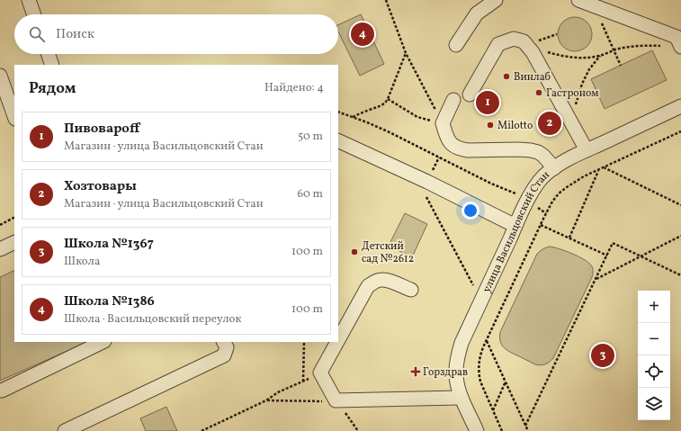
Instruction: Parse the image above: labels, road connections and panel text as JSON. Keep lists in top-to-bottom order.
{
  "streets": {
    "street": ["улица Васильцовский Стан"]
  },
  "places": {
    "other": [
      "Винлаб",
      "Гастроном",
      "Milotto",
      "Детский сад №2612"
    ],
    "health": ["Горздрав"]
  },
  "page": {
    "search": "Поиск",
    "pins": [
      "4",
      "1",
      "2",
      "3"
    ],
    "heading": ["Рядом", "Найдено: 4"],
    "list": [
      {
        "mark": "1",
        "name": "Пивовароff",
        "note": "Магазин · улица Васильцовский Стан",
        "value": "50 m"
      },
      {
        "mark": "2",
        "name": "Хозтовары",
        "note": "Магазин · улица Васильцовский Стан",
        "value": "60 m"
      },
      {
        "mark": "3",
        "name": "Школа №1367",
        "note": "Школа",
        "value": "100 m"
      },
      {
        "mark": "4",
        "name": "Школа №1386",
        "note": "Школа · Васильцовский переулок",
        "value": "100 m"
      }
    ],
    "map_buttons": ["+", "−"]
  }
}
